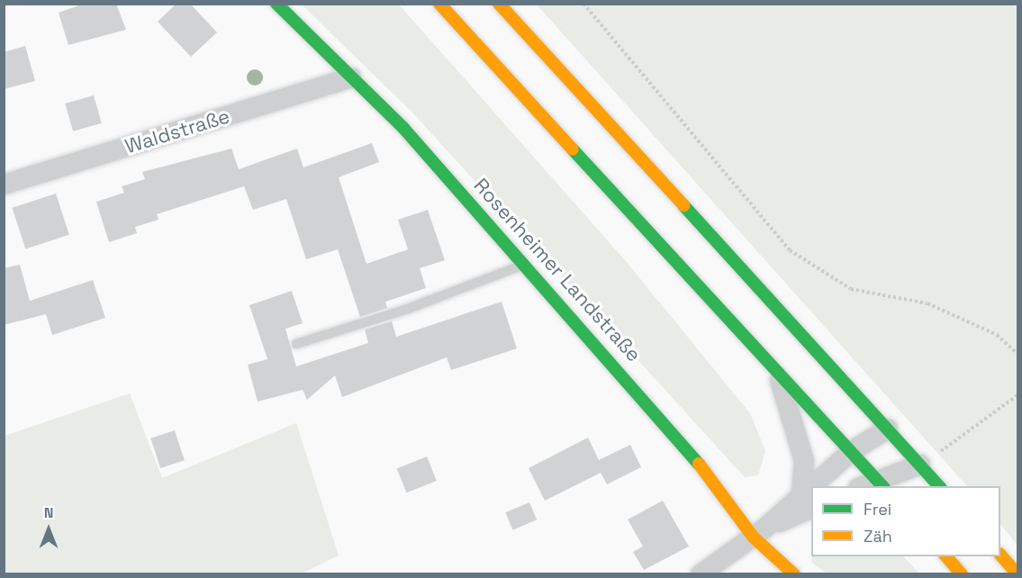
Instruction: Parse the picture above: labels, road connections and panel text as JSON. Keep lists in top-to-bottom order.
{
  "streets": {
    "main road": ["Rosenheimer Landstraße"],
    "street": ["Waldstraße"]
  },
  "crossings": [
    ["Waldstraße", "Rosenheimer Landstraße"]
  ],
  "legend": ["Frei", "Zäh"],
  "north": "top"
}
